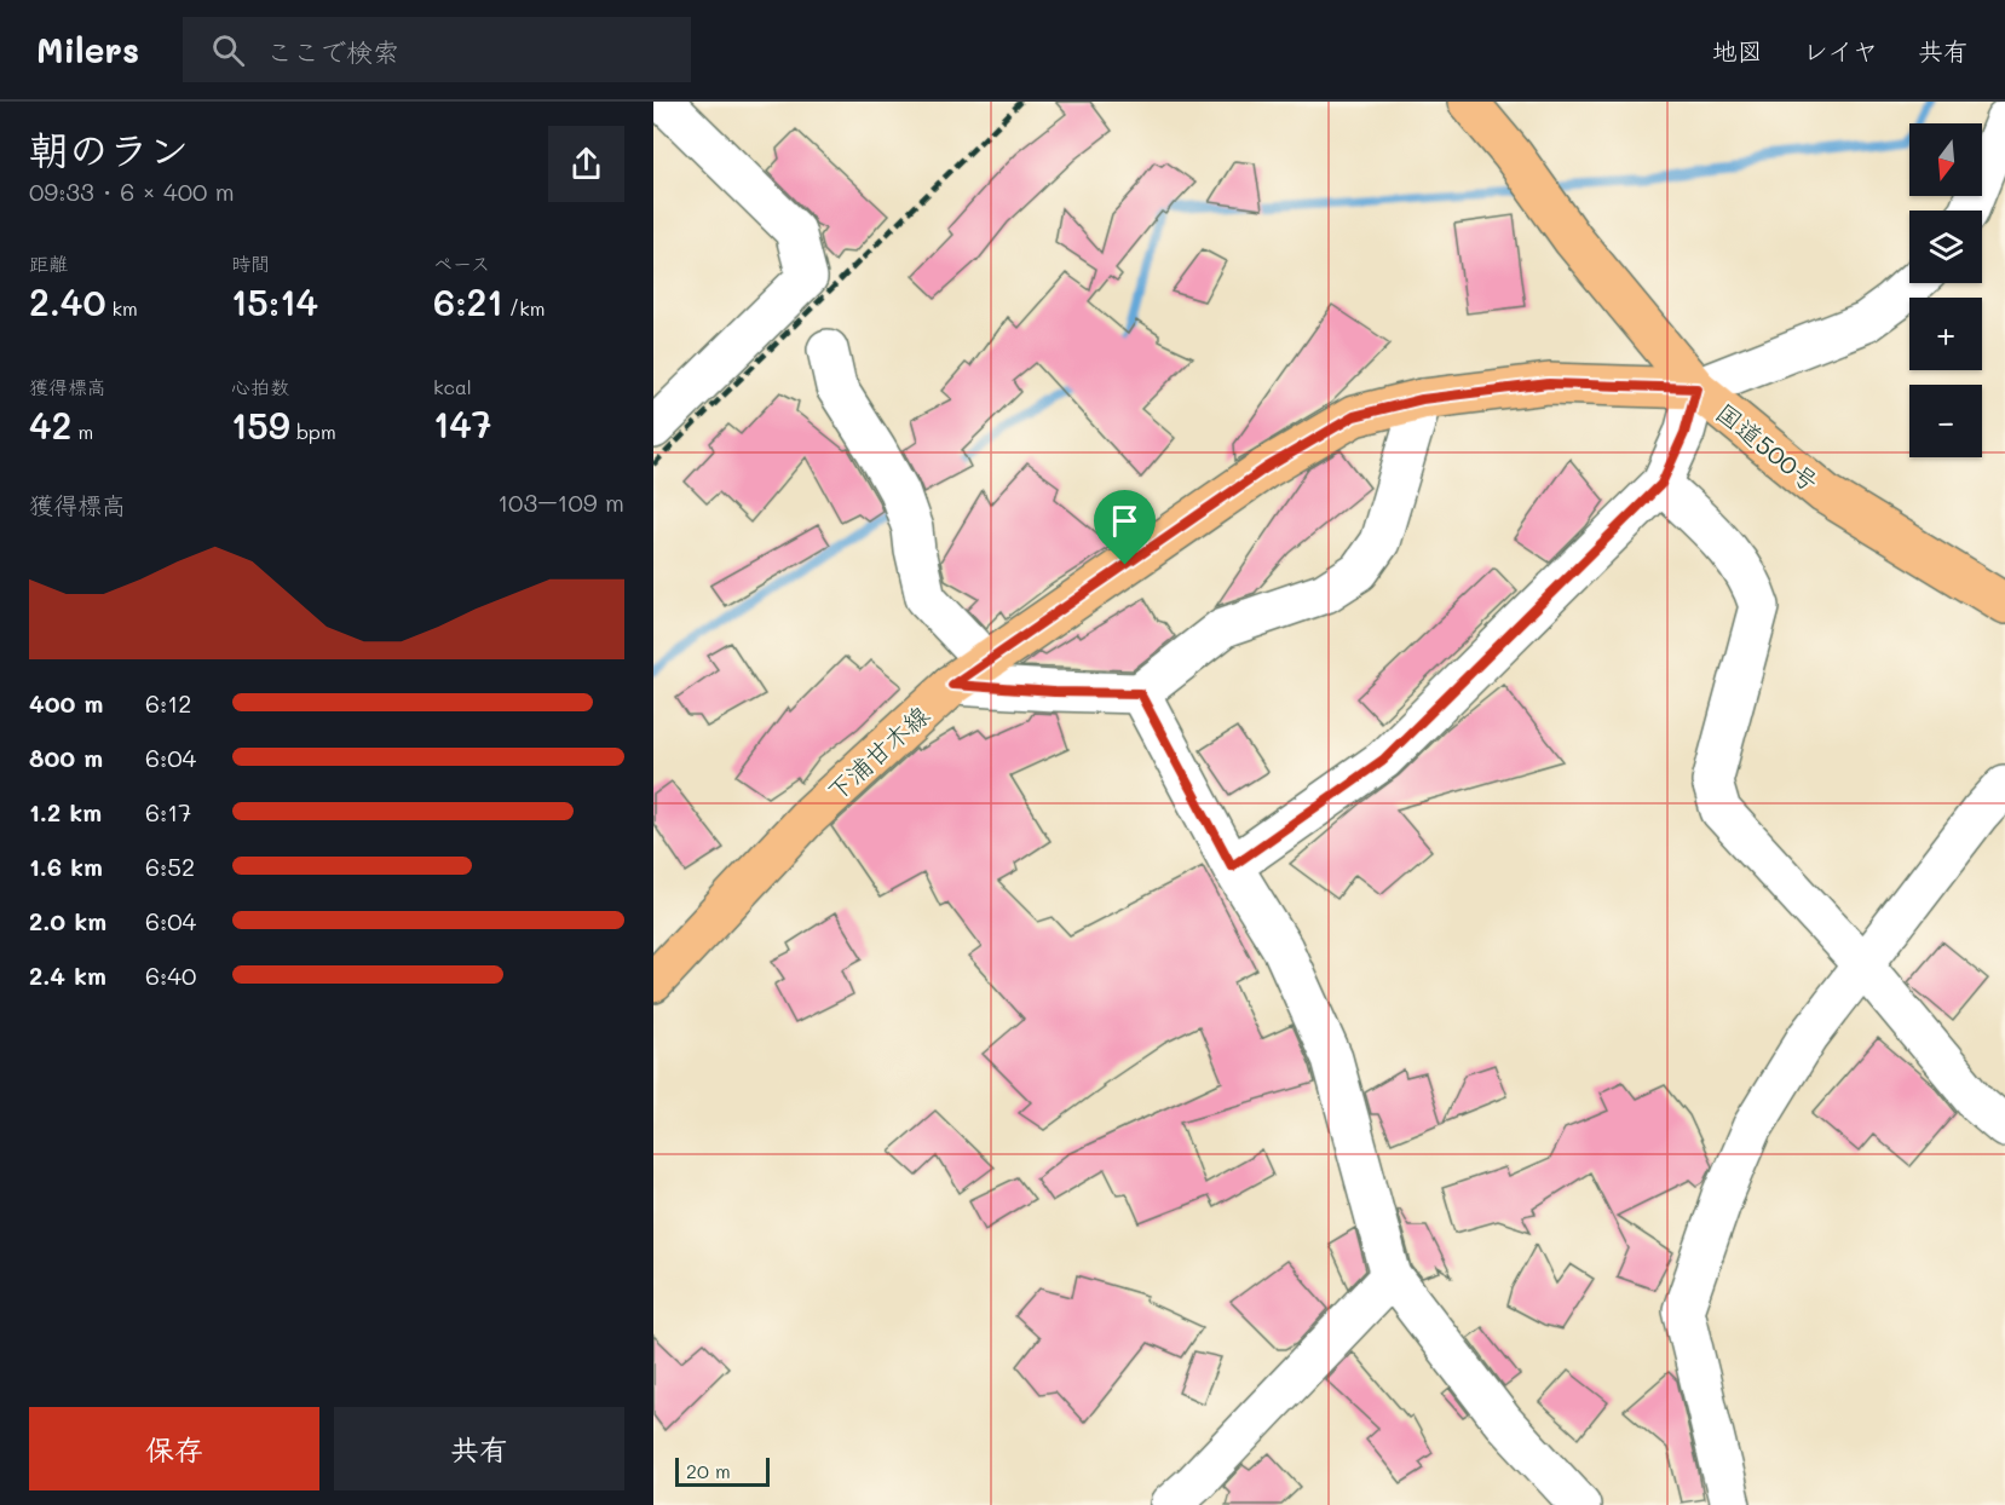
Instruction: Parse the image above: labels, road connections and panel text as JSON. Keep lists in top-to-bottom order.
{
  "streets": {
    "main road": ["国道500号", "下浦甘木線"]
  },
  "crossings": [
    ["国道500号", "下浦甘木線"]
  ],
  "scale_bar": "20 m",
  "north": "bottom",
  "page": {
    "header": "Milers",
    "search": "ここで検索",
    "nav": ["地図", "レイヤ", "共有"],
    "heading": ["朝のラン", "09:33 · 6 × 400 m"],
    "map_buttons": ["+", "−"],
    "stats": [
      ["距離", "2.40 km"],
      ["時間", "15:14"],
      ["ペース", "6:21 /km"],
      ["獲得標高", "42 m"],
      ["心拍数", "159 bpm"],
      ["kcal", "147"]
    ],
    "chart": ["獲得標高", "103–109 m"],
    "list": [
      {
        "name": "400 m",
        "note": "6:12"
      },
      {
        "name": "800 m",
        "note": "6:04"
      },
      {
        "name": "1.2 km",
        "note": "6:17"
      },
      {
        "name": "1.6 km",
        "note": "6:52"
      },
      {
        "name": "2.0 km",
        "note": "6:04"
      },
      {
        "name": "2.4 km",
        "note": "6:40"
      }
    ],
    "buttons": ["保存", "共有"],
    "scale": "20 m"
  }
}
